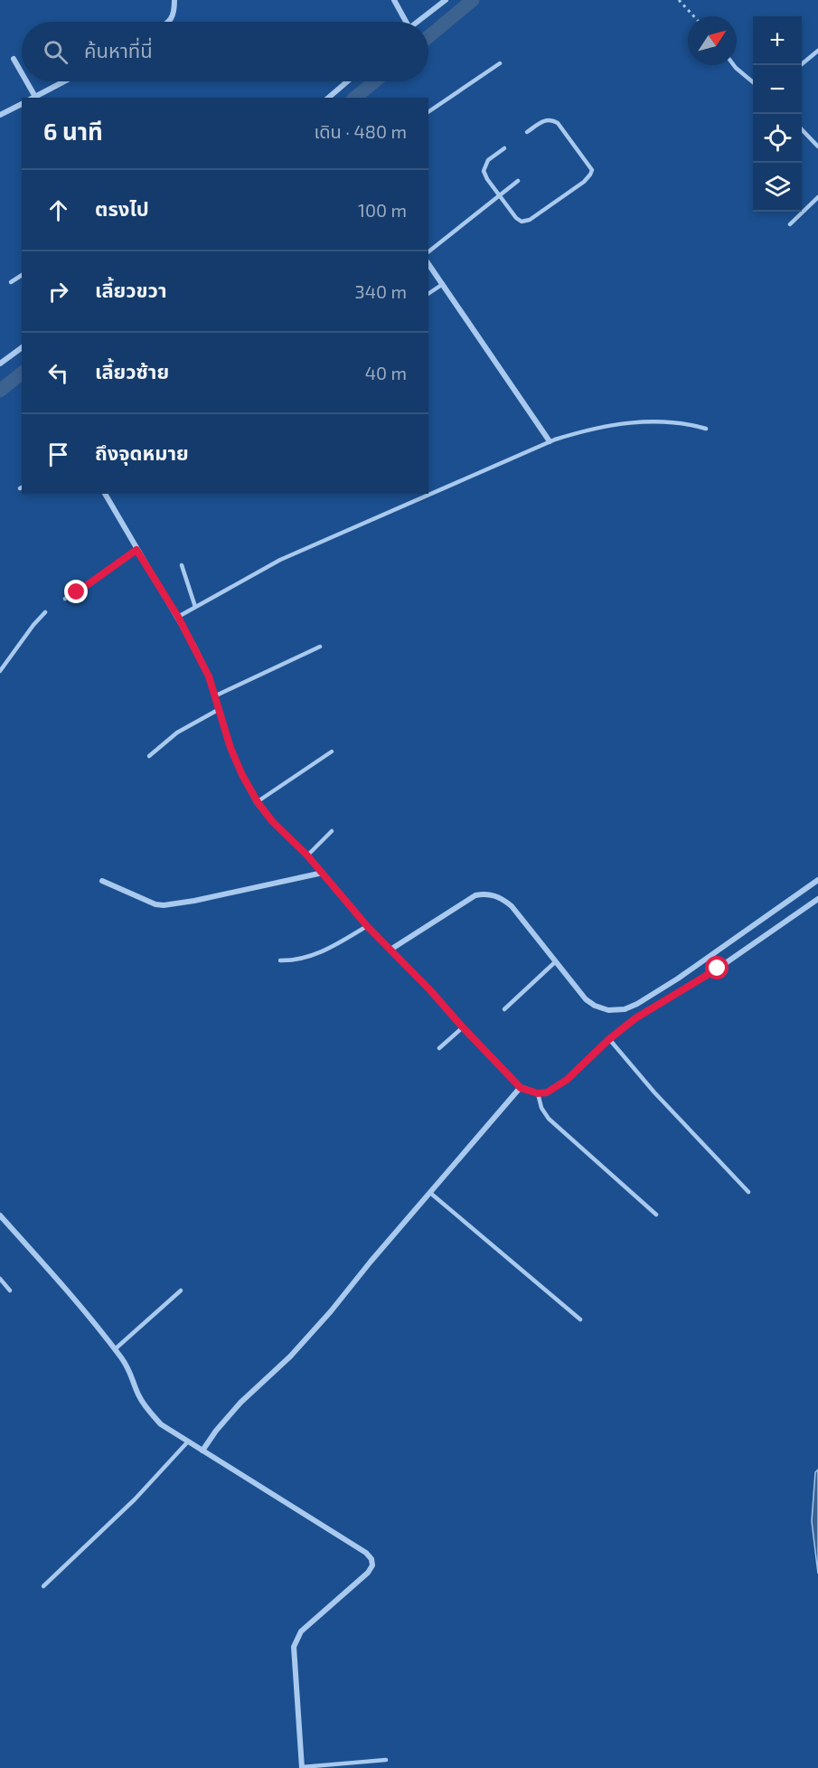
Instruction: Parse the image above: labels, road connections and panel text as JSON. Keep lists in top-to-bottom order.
{
  "north": "top right",
  "page": {
    "map_buttons": ["+", "−"],
    "search": "ค้นหาที่นี่",
    "heading": ["6 นาที", "เดิน · 480 m"],
    "list": [
      ["ตรงไป", "100 m"],
      ["เลี้ยวขวา", "340 m"],
      ["เลี้ยวซ้าย", "40 m"],
      "ถึงจุดหมาย"
    ]
  }
}
